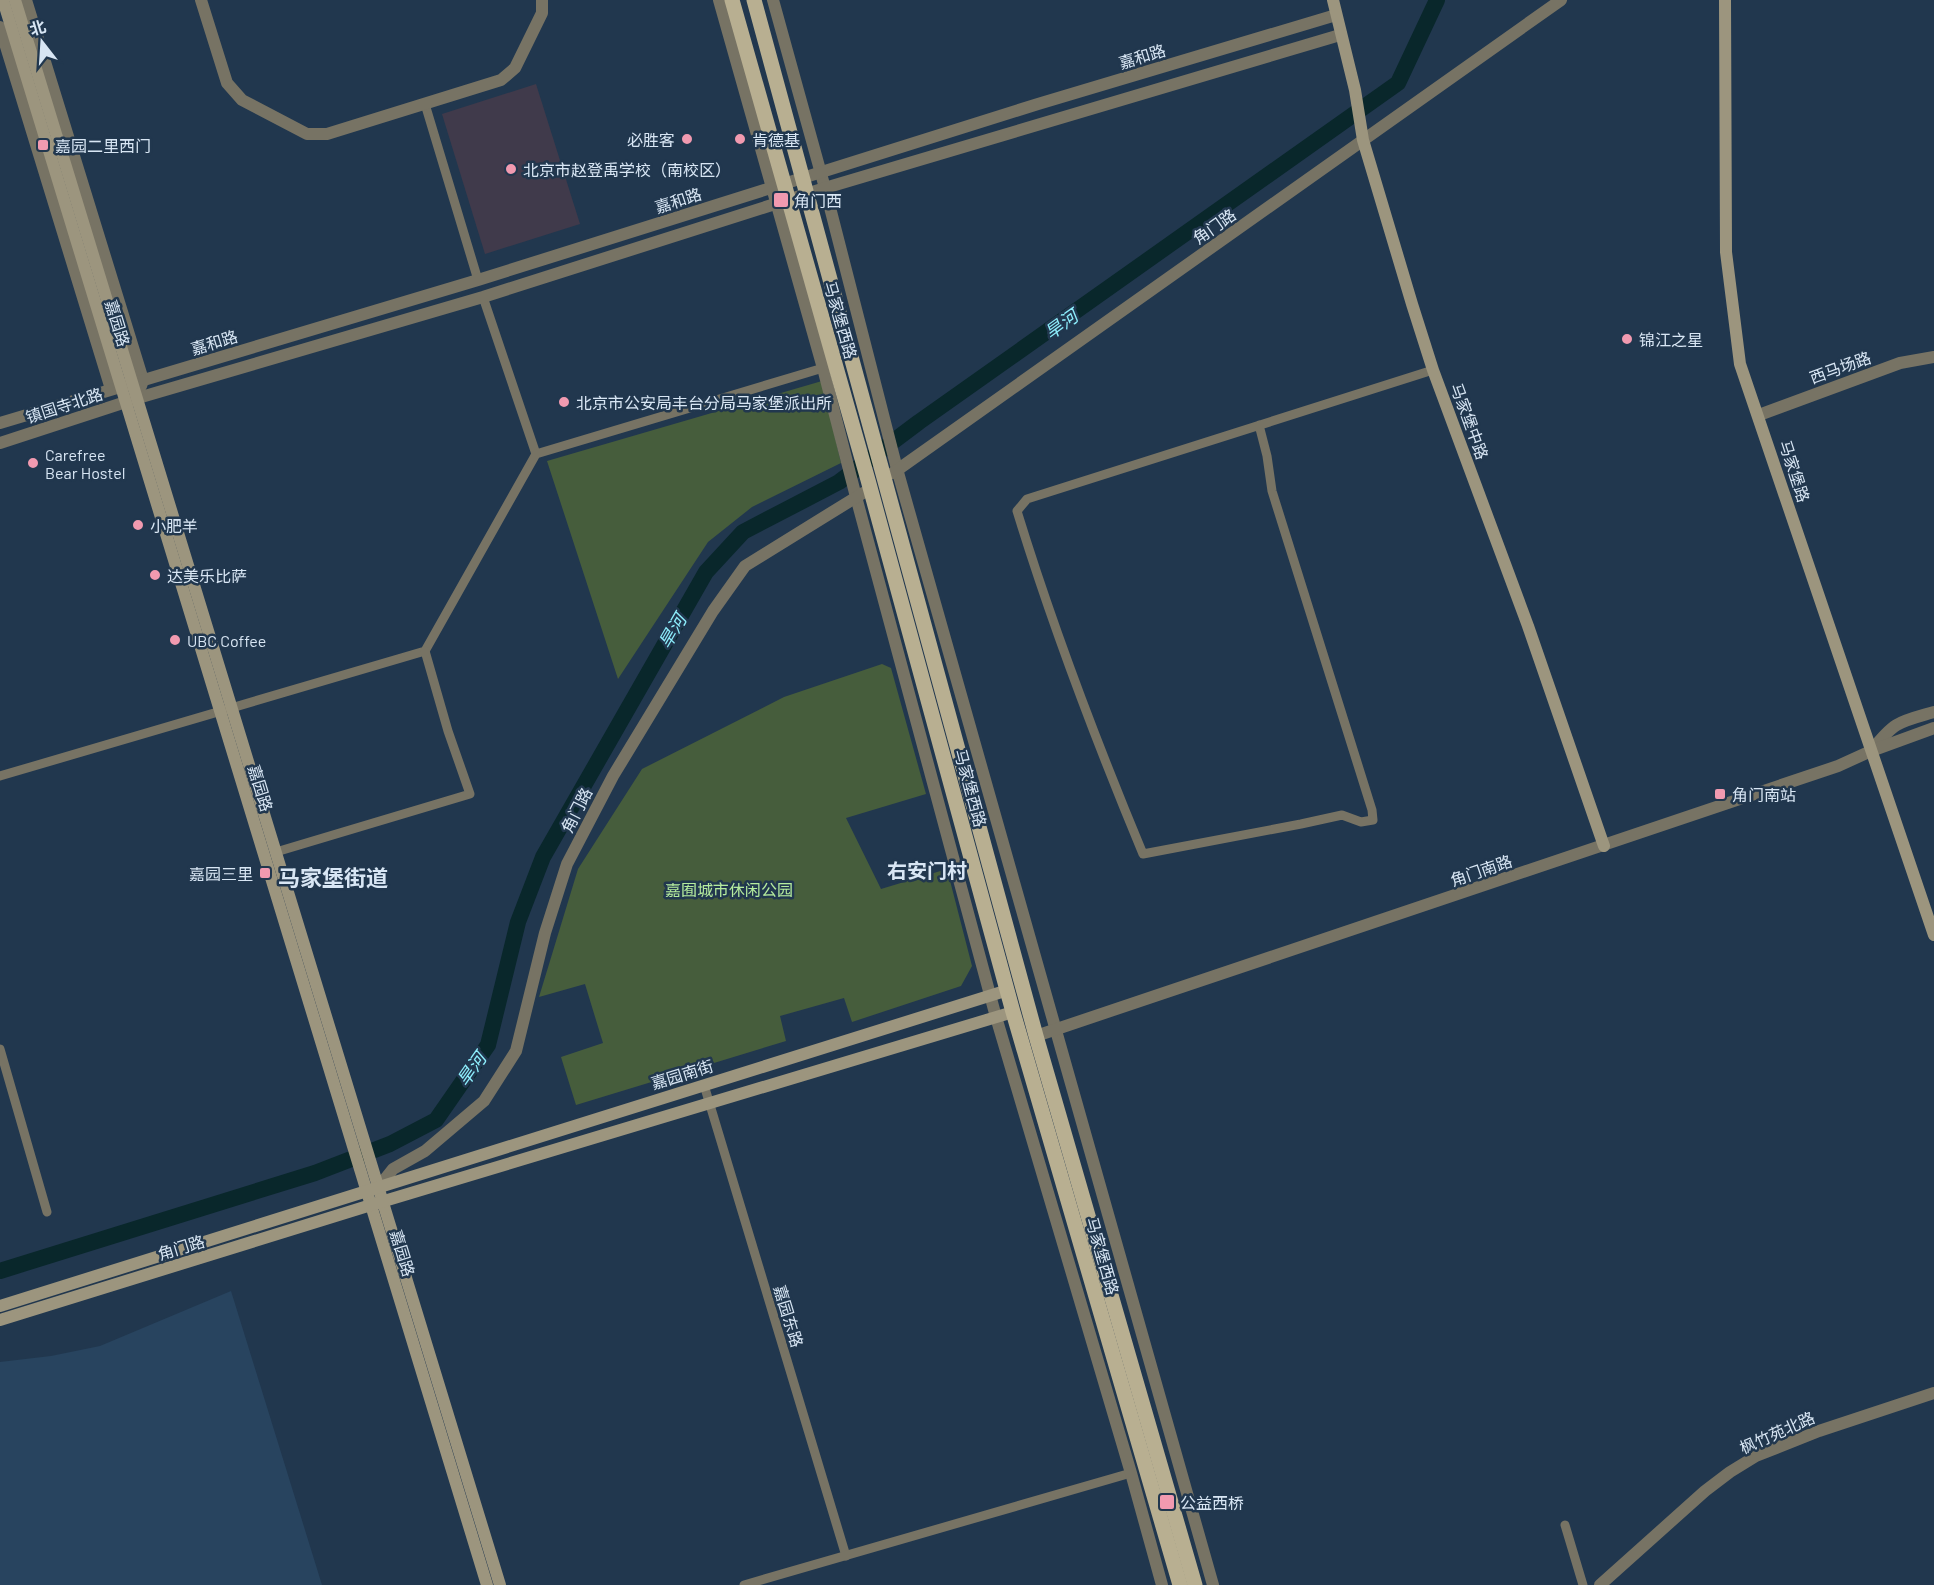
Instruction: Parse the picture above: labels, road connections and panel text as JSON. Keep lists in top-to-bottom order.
{
  "streets": {
    "main road": [
      "角门路",
      "马家堡西路",
      "嘉园路",
      "马家堡中路",
      "马家堡路",
      "嘉园南街"
    ],
    "street": [
      "嘉和路",
      "西马场路",
      "镇国寺北路",
      "角门南路",
      "嘉园东路",
      "枫竹苑北路"
    ]
  },
  "crossings": [
    ["嘉和路", "马家堡西路"],
    ["嘉和路", "嘉园路"],
    ["嘉和路", "镇国寺北路"],
    ["嘉和路", "马家堡中路"],
    ["角门路", "马家堡西路"],
    ["角门路", "嘉园路"],
    ["角门路", "马家堡中路"],
    ["角门路", "嘉园南街"],
    ["马家堡西路", "角门南路"],
    ["马家堡西路", "嘉园南街"],
    ["嘉园路", "镇国寺北路"],
    ["嘉园路", "嘉园南街"],
    ["西马场路", "马家堡路"],
    ["马家堡中路", "角门南路"],
    ["马家堡路", "角门南路"],
    ["嘉园南街", "嘉园东路"]
  ],
  "districts": ["右安门村", "马家堡街道"],
  "water": ["旱河"],
  "parks": ["嘉囿城市休闲公园"],
  "places": {
    "other": [
      "必胜客",
      "肯德基",
      "北京市赵登禹学校（南校区）",
      "锦江之星",
      "北京市公安局丰台分局马家堡派出所",
      "Carefree Bear Hostel",
      "小肥羊",
      "达美乐比萨",
      "UBC Coffee"
    ],
    "transit": [
      "嘉园二里西门",
      "角门西",
      "角门南站",
      "嘉园三里",
      "公益西桥"
    ]
  },
  "north": "top"
}
